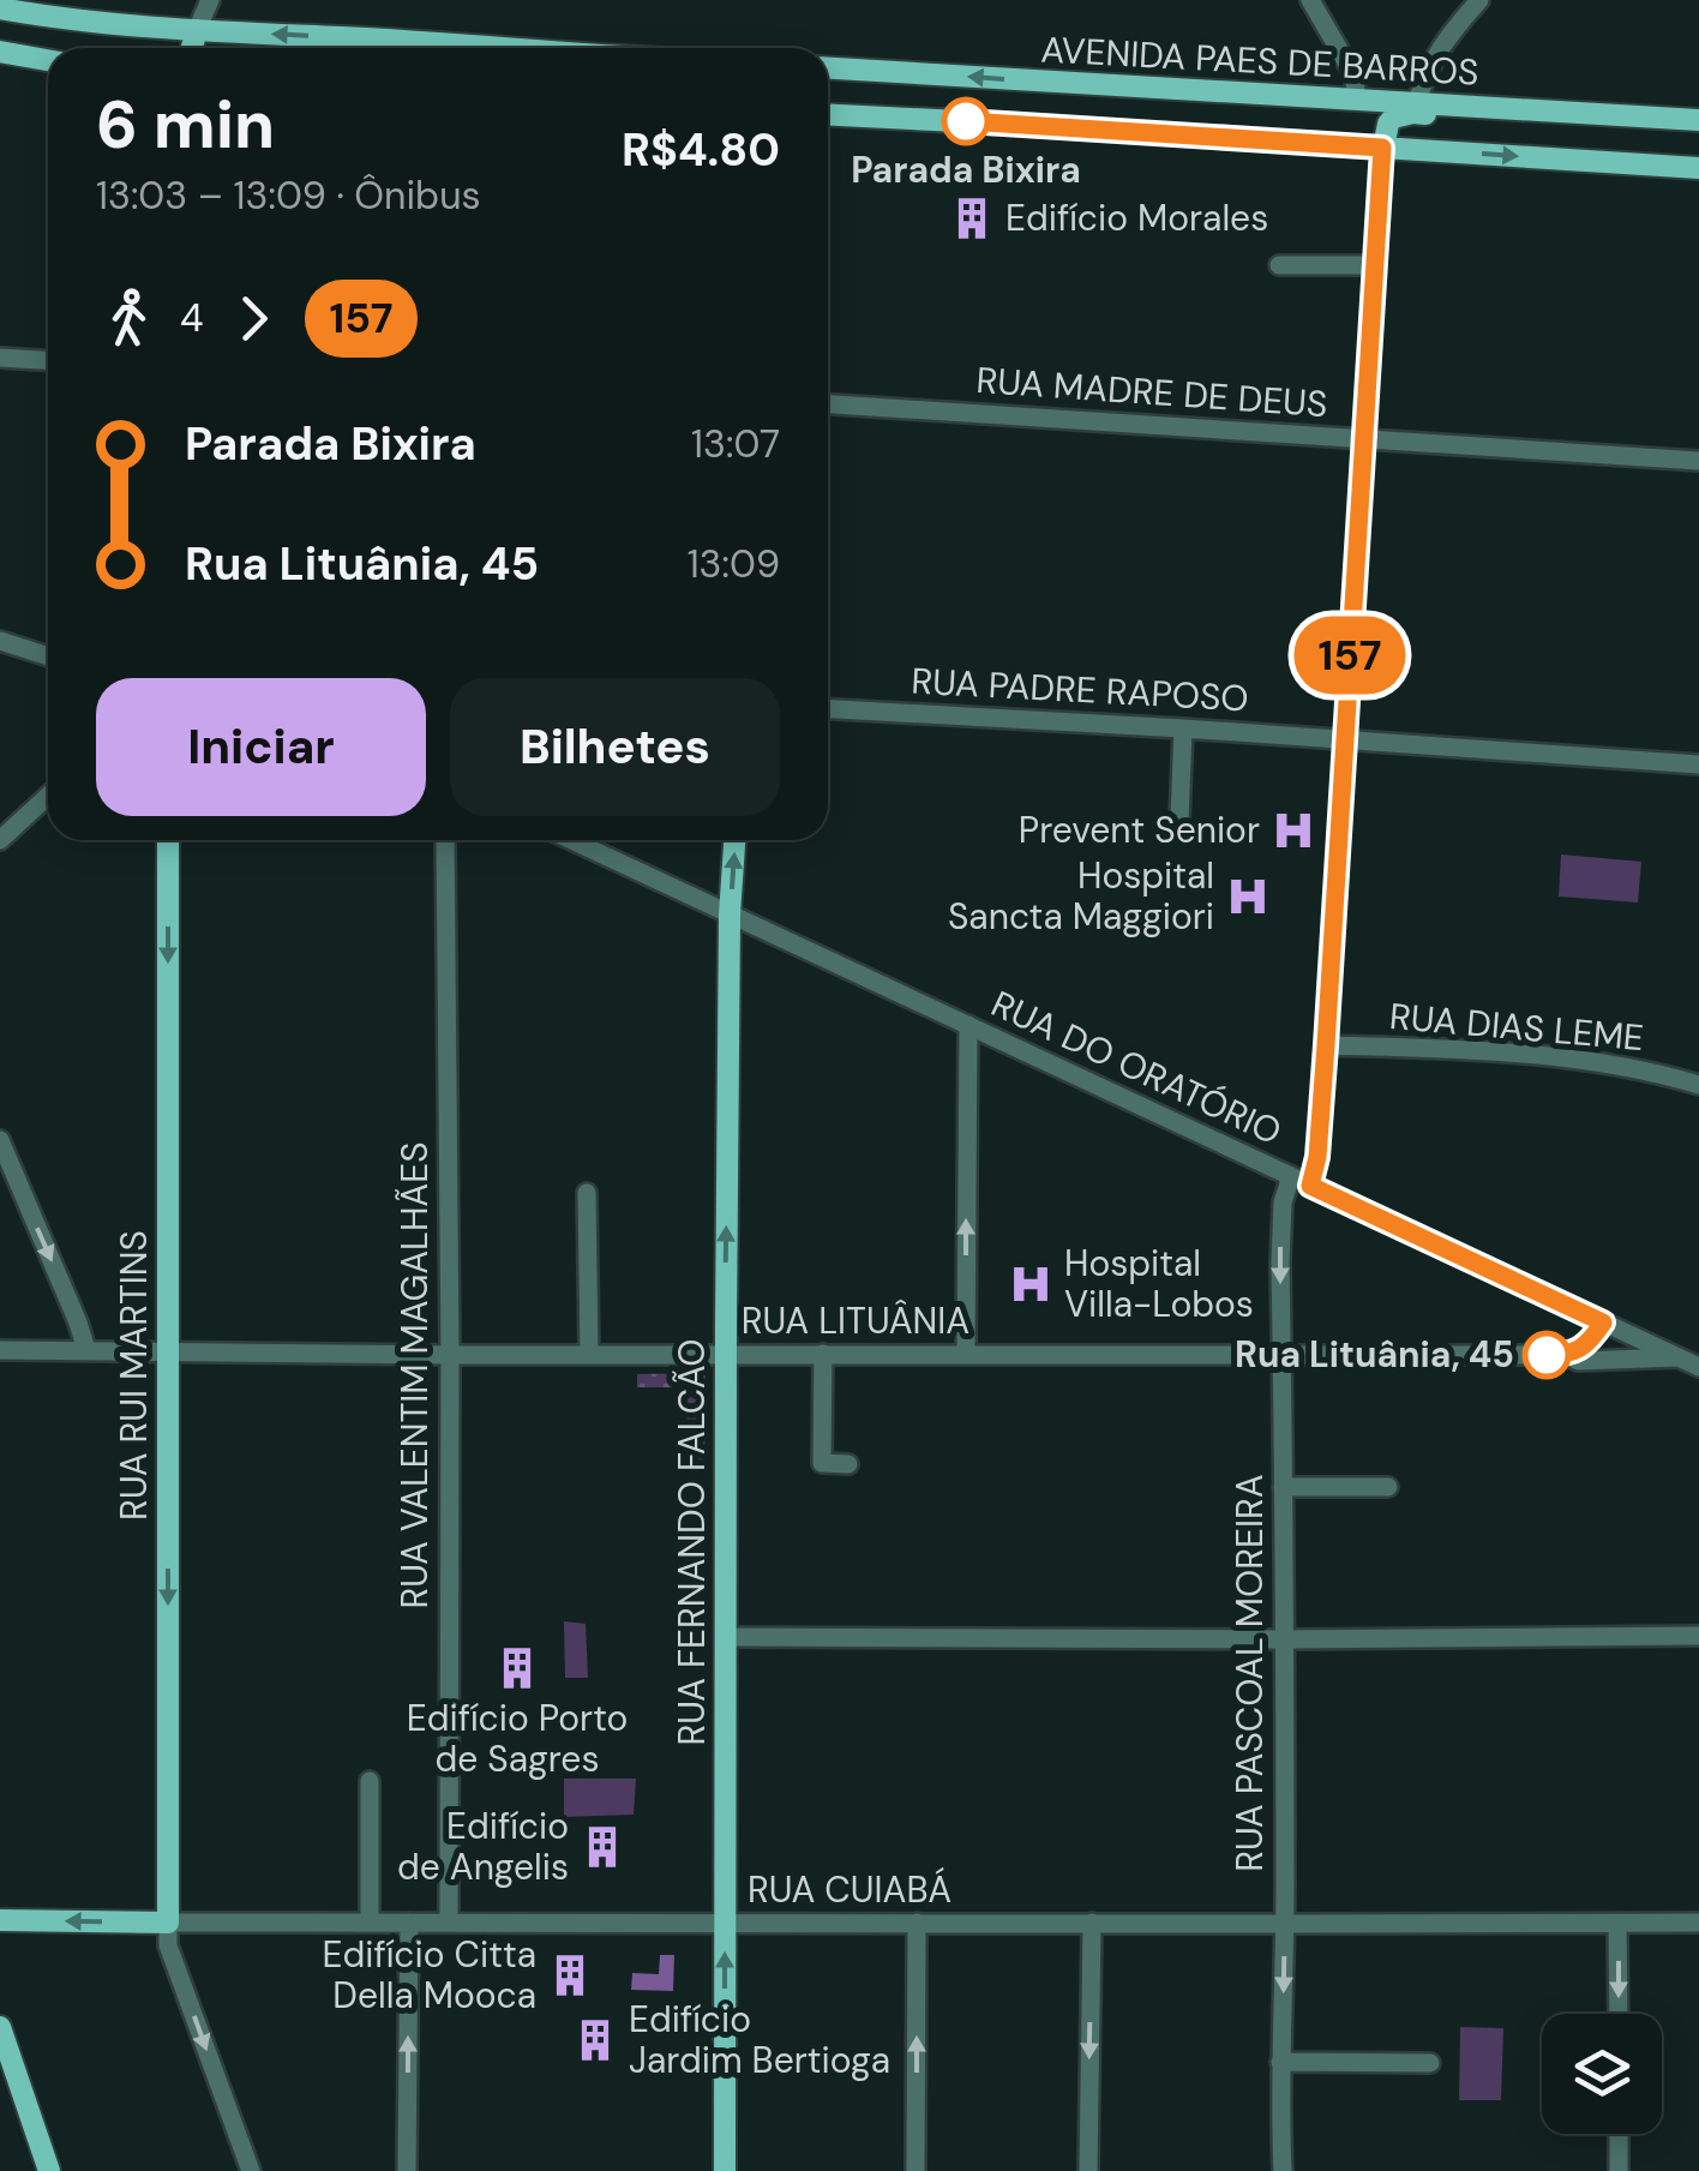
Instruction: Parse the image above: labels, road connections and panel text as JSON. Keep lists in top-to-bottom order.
{
  "streets": {
    "main road": [
      "AVENIDA PAES DE BARROS",
      "RUA RUI MARTINS",
      "RUA FERNANDO FALCÃO",
      "RUA CUIABÁ"
    ],
    "street": [
      "RUA MADRE DE DEUS",
      "RUA PADRE RAPOSO",
      "RUA DIAS LEME",
      "RUA DO ORATÓRIO",
      "RUA LITUÂNIA",
      "RUA VALENTIM MAGALHÃES",
      "RUA PASCOAL MOREIRA"
    ]
  },
  "crossings": [
    ["RUA DO ORATÓRIO", "RUA LITUÂNIA"],
    ["RUA DO ORATÓRIO", "RUA FERNANDO FALCÃO"],
    ["RUA DO ORATÓRIO", "RUA PASCOAL MOREIRA"],
    ["RUA LITUÂNIA", "RUA RUI MARTINS"],
    ["RUA LITUÂNIA", "RUA VALENTIM MAGALHÃES"],
    ["RUA LITUÂNIA", "RUA FERNANDO FALCÃO"],
    ["RUA LITUÂNIA", "RUA PASCOAL MOREIRA"],
    ["RUA RUI MARTINS", "RUA CUIABÁ"],
    ["RUA VALENTIM MAGALHÃES", "RUA CUIABÁ"],
    ["RUA FERNANDO FALCÃO", "RUA CUIABÁ"],
    ["RUA PASCOAL MOREIRA", "RUA CUIABÁ"]
  ],
  "one_way": ["RUA RUI MARTINS", "RUA FERNANDO FALCÃO"],
  "places": {
    "other": ["Parada Bixira", "Rua Lituânia, 45"],
    "building": [
      "Edifício Morales",
      "Edifício Porto de Sagres",
      "Edifício de Angelis",
      "Edifício Citta Della Mooca",
      "Edifício Jardim Bertioga"
    ],
    "hospital": ["Prevent Senior", "Hospital Sancta Maggiori", "Hospital Villa-Lobos"]
  },
  "lines": ["bus line 157"],
  "page": {
    "on_map": "157",
    "heading": ["6 min", "13:03 – 13:09 · Ônibus", "R$4.80"],
    "legs": ["4", "157"],
    "list": [
      {
        "name": "Parada Bixira",
        "value": "13:07"
      },
      {
        "name": "Rua Lituânia, 45",
        "value": "13:09"
      }
    ],
    "buttons": ["Iniciar", "Bilhetes"]
  }
}
